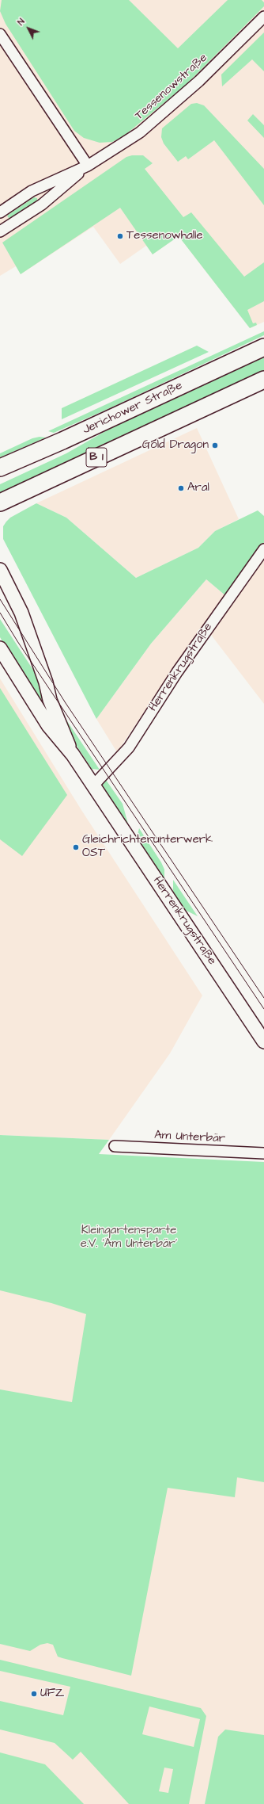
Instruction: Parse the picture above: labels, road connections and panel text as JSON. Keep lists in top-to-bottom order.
{
  "streets": {
    "main road": ["Jerichower Straße", "B 1"],
    "street": ["Tessenowstraße", "Herrenkrugstraße", "Am Unterbär"]
  },
  "parks": ["Kleingartensparte e.V. 'Am Unterbär'"],
  "places": [
    "Tessenowhalle",
    "Gold Dragon",
    "Aral",
    "Gleichrichterunterwerk OST",
    "UFZ"
  ],
  "north": "top left"
}
